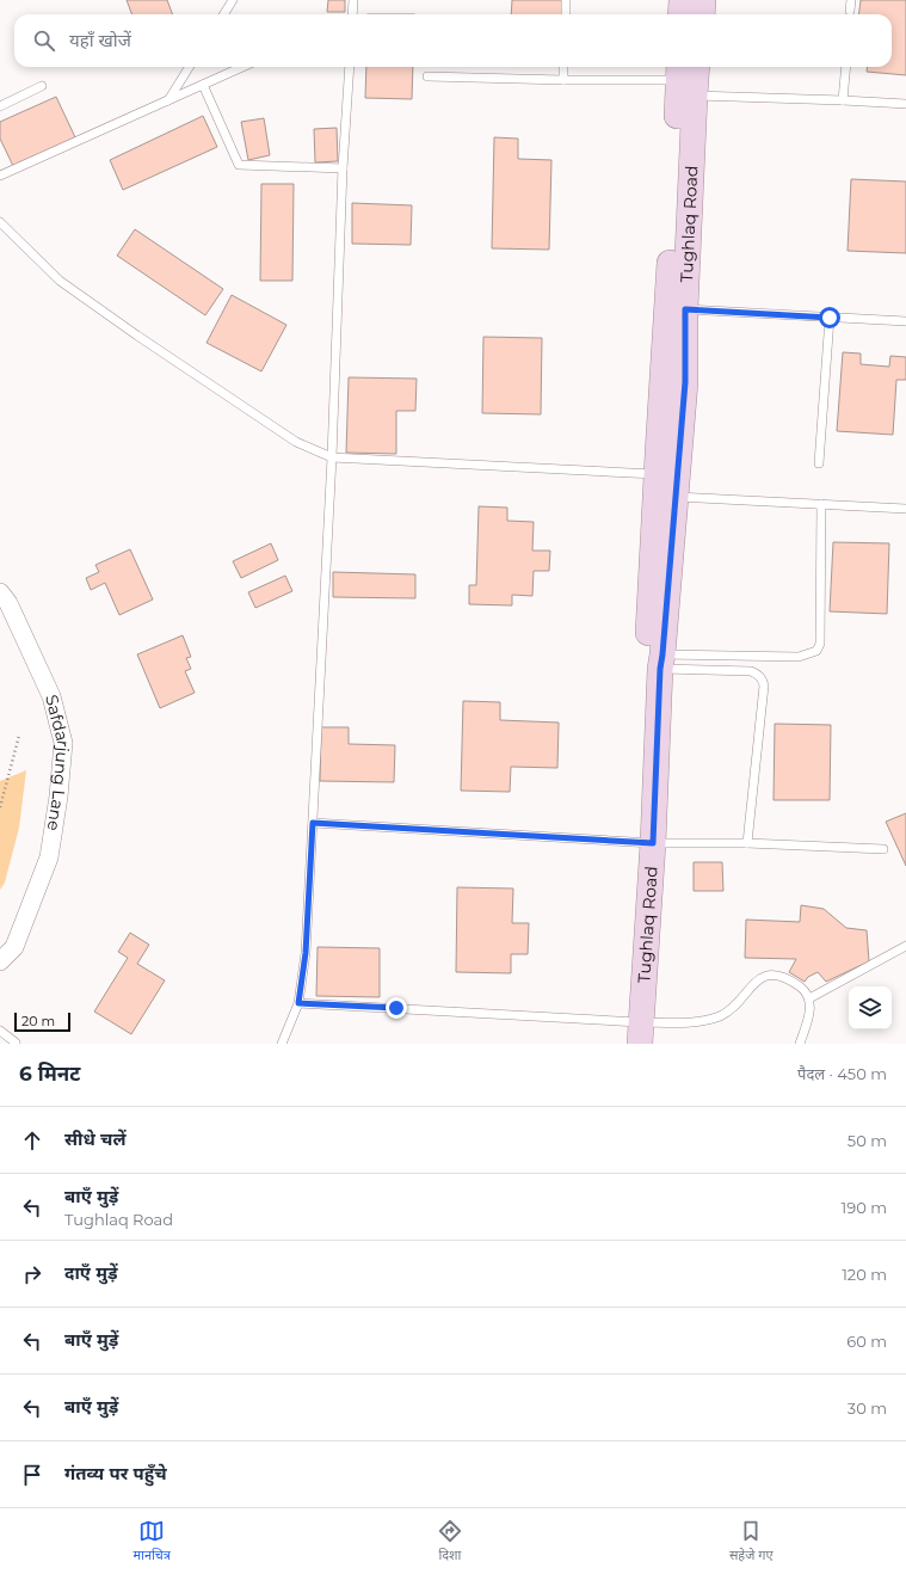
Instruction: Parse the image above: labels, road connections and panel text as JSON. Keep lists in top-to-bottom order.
{
  "streets": {
    "main road": ["Tughlaq Road"],
    "street": ["Safdarjung Lane"]
  },
  "scale_bar": "20 m",
  "page": {
    "search": "यहाँ खोजें",
    "scale": "20 m",
    "heading": ["6 मिनट", "पैदल · 450 m"],
    "list": [
      ["सीधे चलें", "50 m"],
      ["बाएँ मुड़ें", "Tughlaq Road", "190 m"],
      ["दाएँ मुड़ें", "120 m"],
      ["बाएँ मुड़ें", "60 m"],
      ["बाएँ मुड़ें", "30 m"],
      "गंतव्य पर पहुँचे"
    ],
    "nav": ["मानचित्र", "दिशा", "सहेजे गए"]
  }
}
